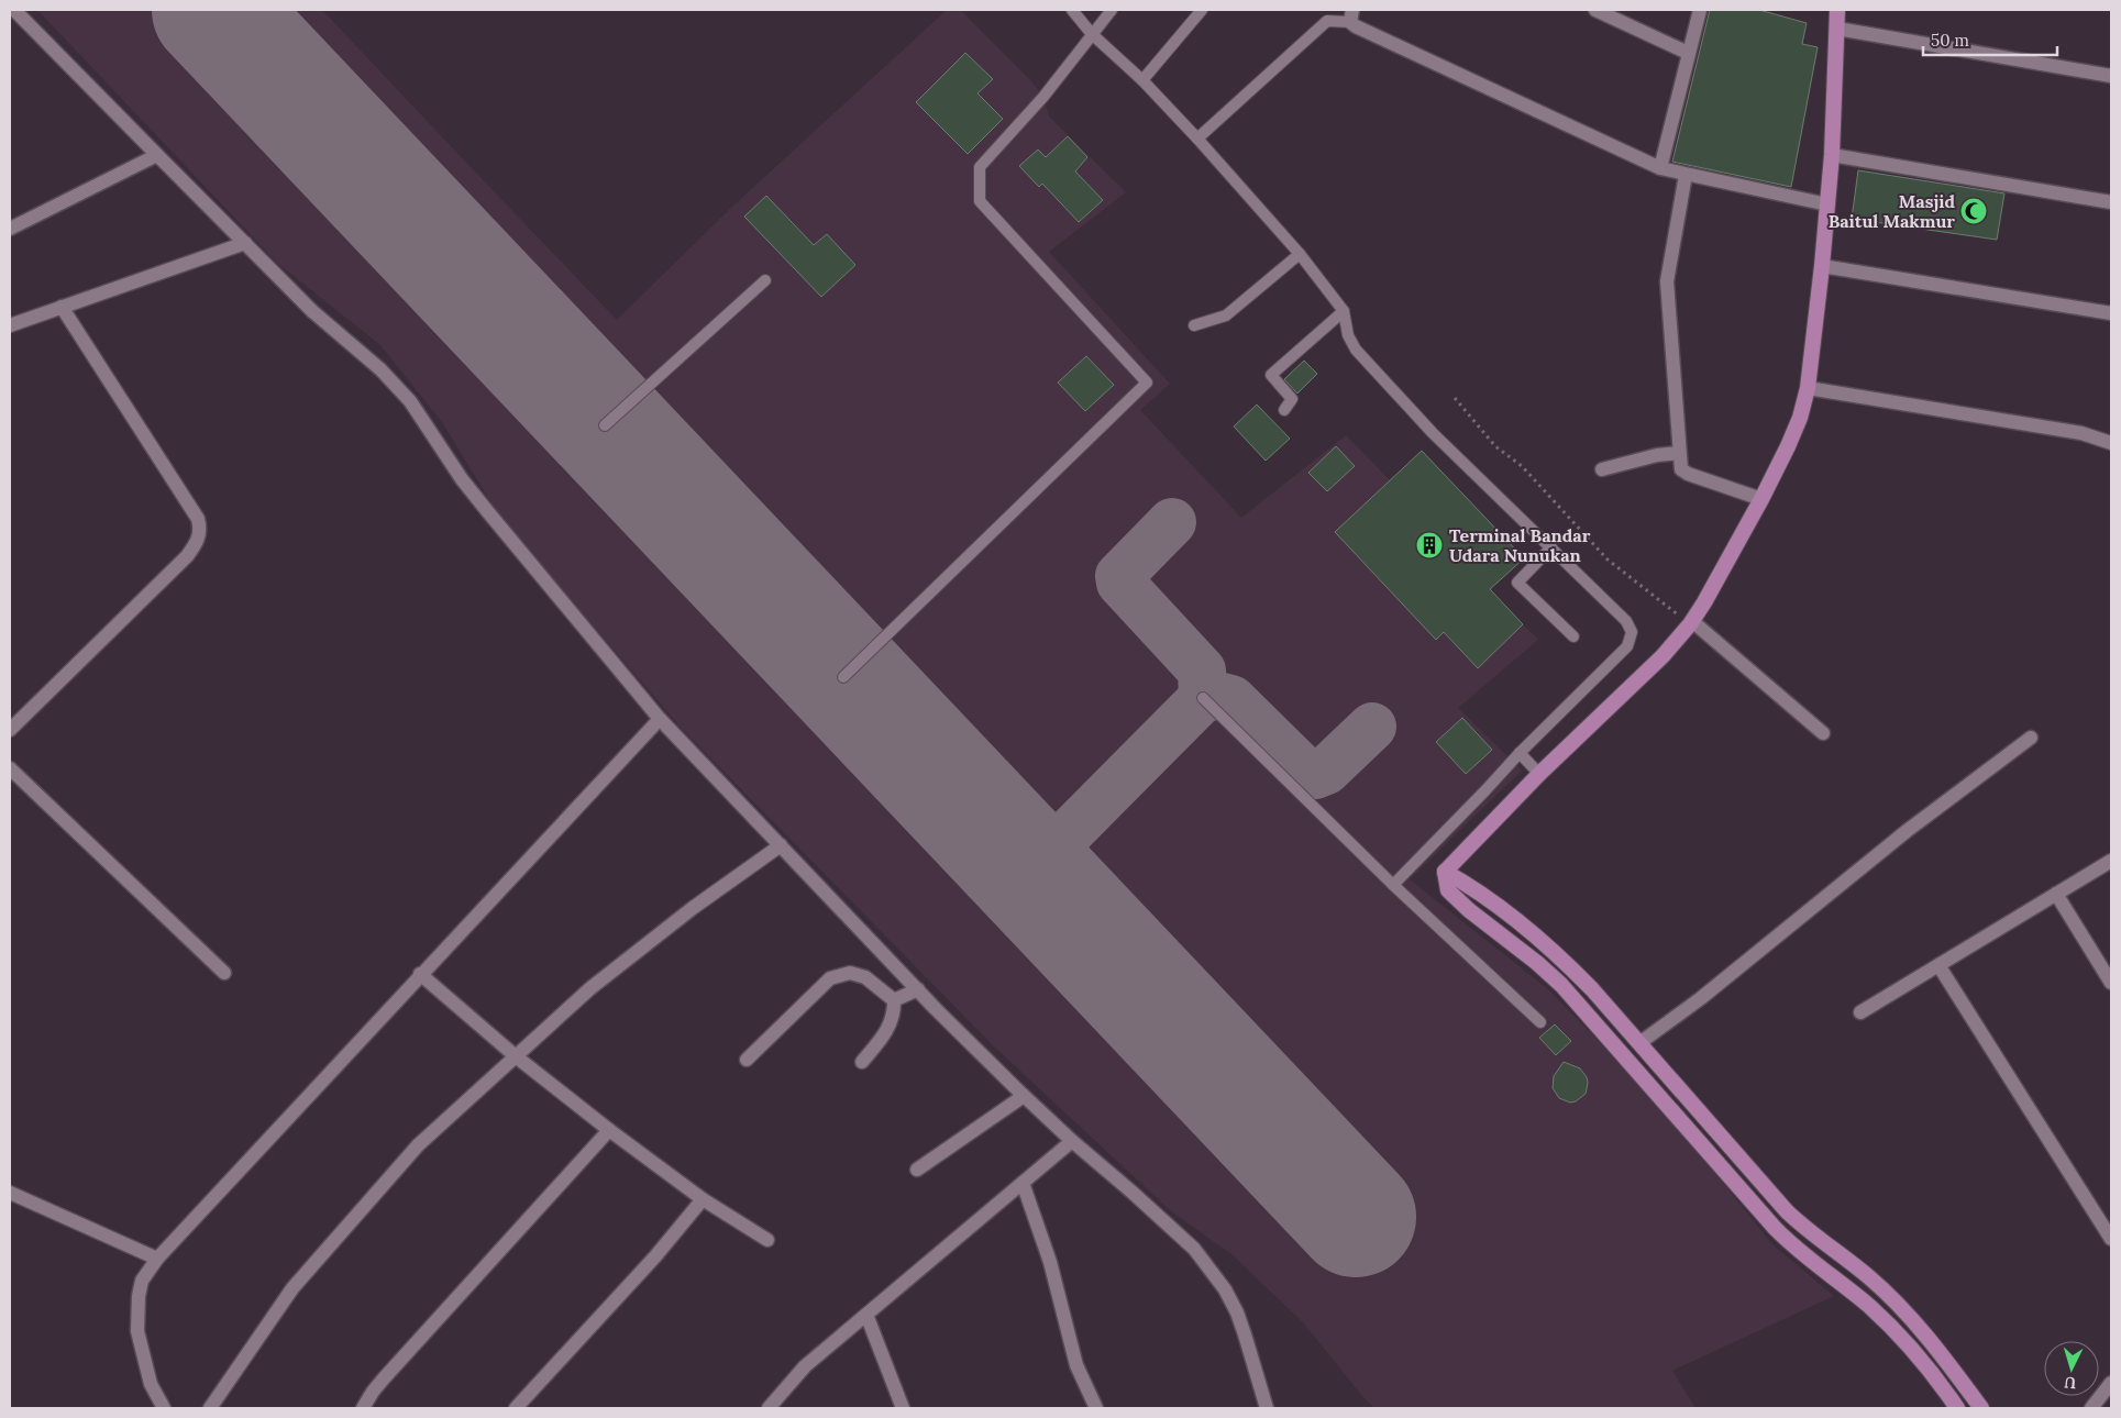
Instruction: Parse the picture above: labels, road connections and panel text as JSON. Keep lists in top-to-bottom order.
{
  "places": {
    "mosque": ["Masjid Baitul Makmur"],
    "building": ["Terminal Bandar Udara Nunukan"]
  },
  "scale_bar": "50 m",
  "north": "bottom"
}
